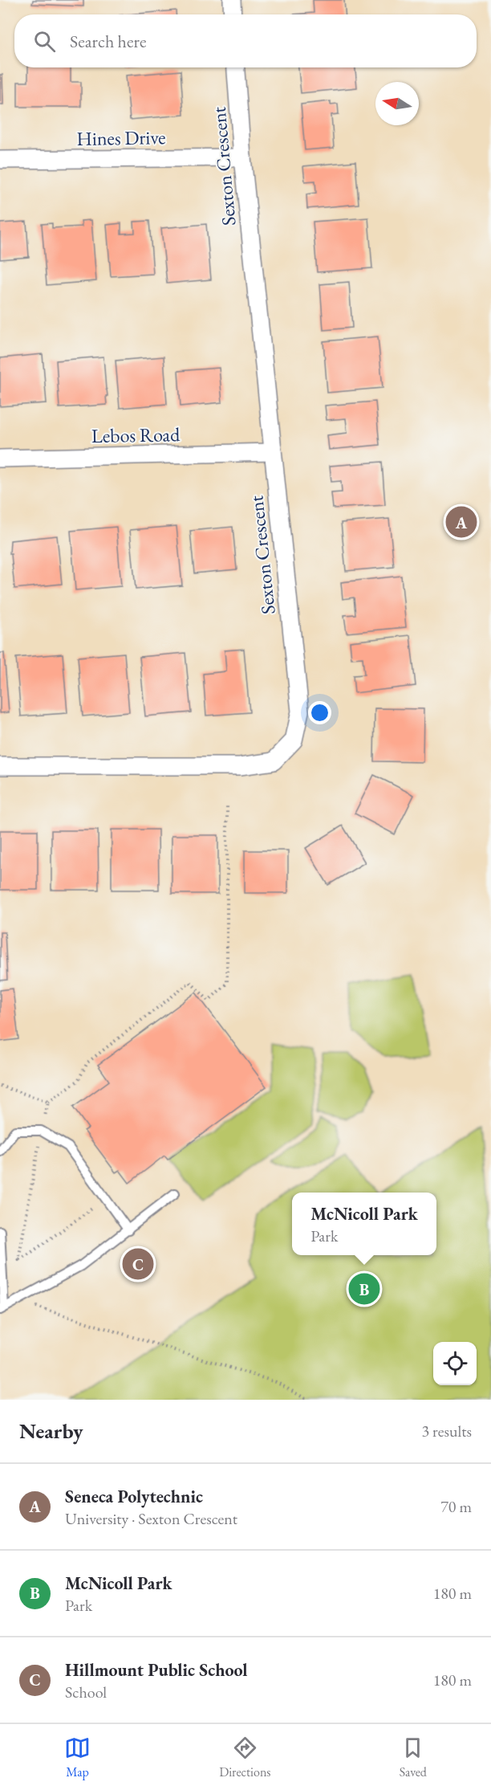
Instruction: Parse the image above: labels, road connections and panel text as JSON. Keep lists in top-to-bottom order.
{
  "streets": {
    "street": ["Hines Drive", "Sexton Crescent", "Lebos Road"]
  },
  "crossings": [
    ["Hines Drive", "Sexton Crescent"],
    ["Sexton Crescent", "Lebos Road"]
  ],
  "north": "left",
  "page": {
    "search": "Search here",
    "pins": ["A", "C", "B"],
    "popup": ["McNicoll Park", "Park"],
    "heading": ["Nearby", "3 results"],
    "list": [
      {
        "mark": "A",
        "name": "Seneca Polytechnic",
        "note": "University · Sexton Crescent",
        "value": "70 m"
      },
      {
        "mark": "B",
        "name": "McNicoll Park",
        "note": "Park",
        "value": "180 m"
      },
      {
        "mark": "C",
        "name": "Hillmount Public School",
        "note": "School",
        "value": "180 m"
      }
    ],
    "nav": ["Map", "Directions", "Saved"]
  }
}
